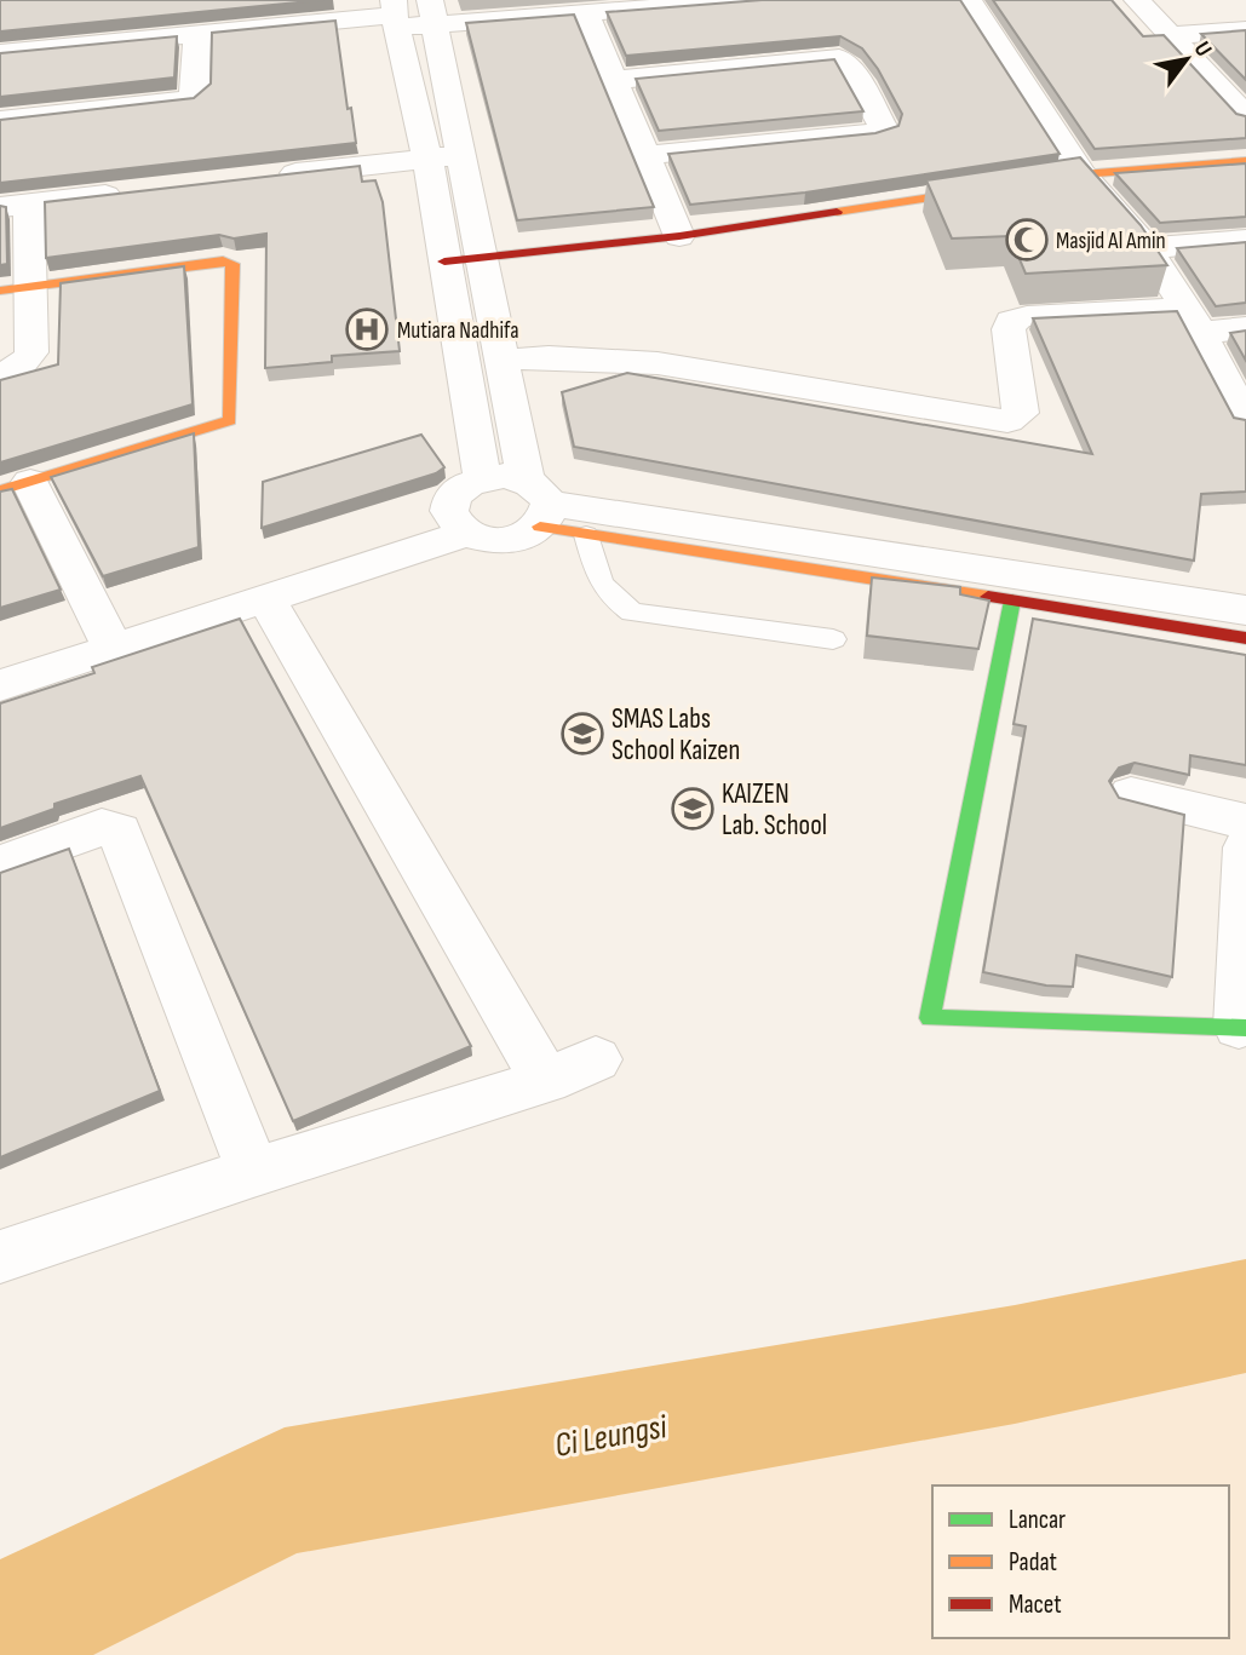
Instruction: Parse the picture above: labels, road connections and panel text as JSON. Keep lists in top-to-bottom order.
{
  "water": ["Ci Leungsi"],
  "places": {
    "mosque": ["Masjid Al Amin"],
    "hospital": ["Mutiara Nadhifa"],
    "school or university": ["SMAS Labs School Kaizen", "KAIZEN Lab. School"]
  },
  "legend": ["Lancar", "Padat", "Macet"],
  "north": "top right"
}
